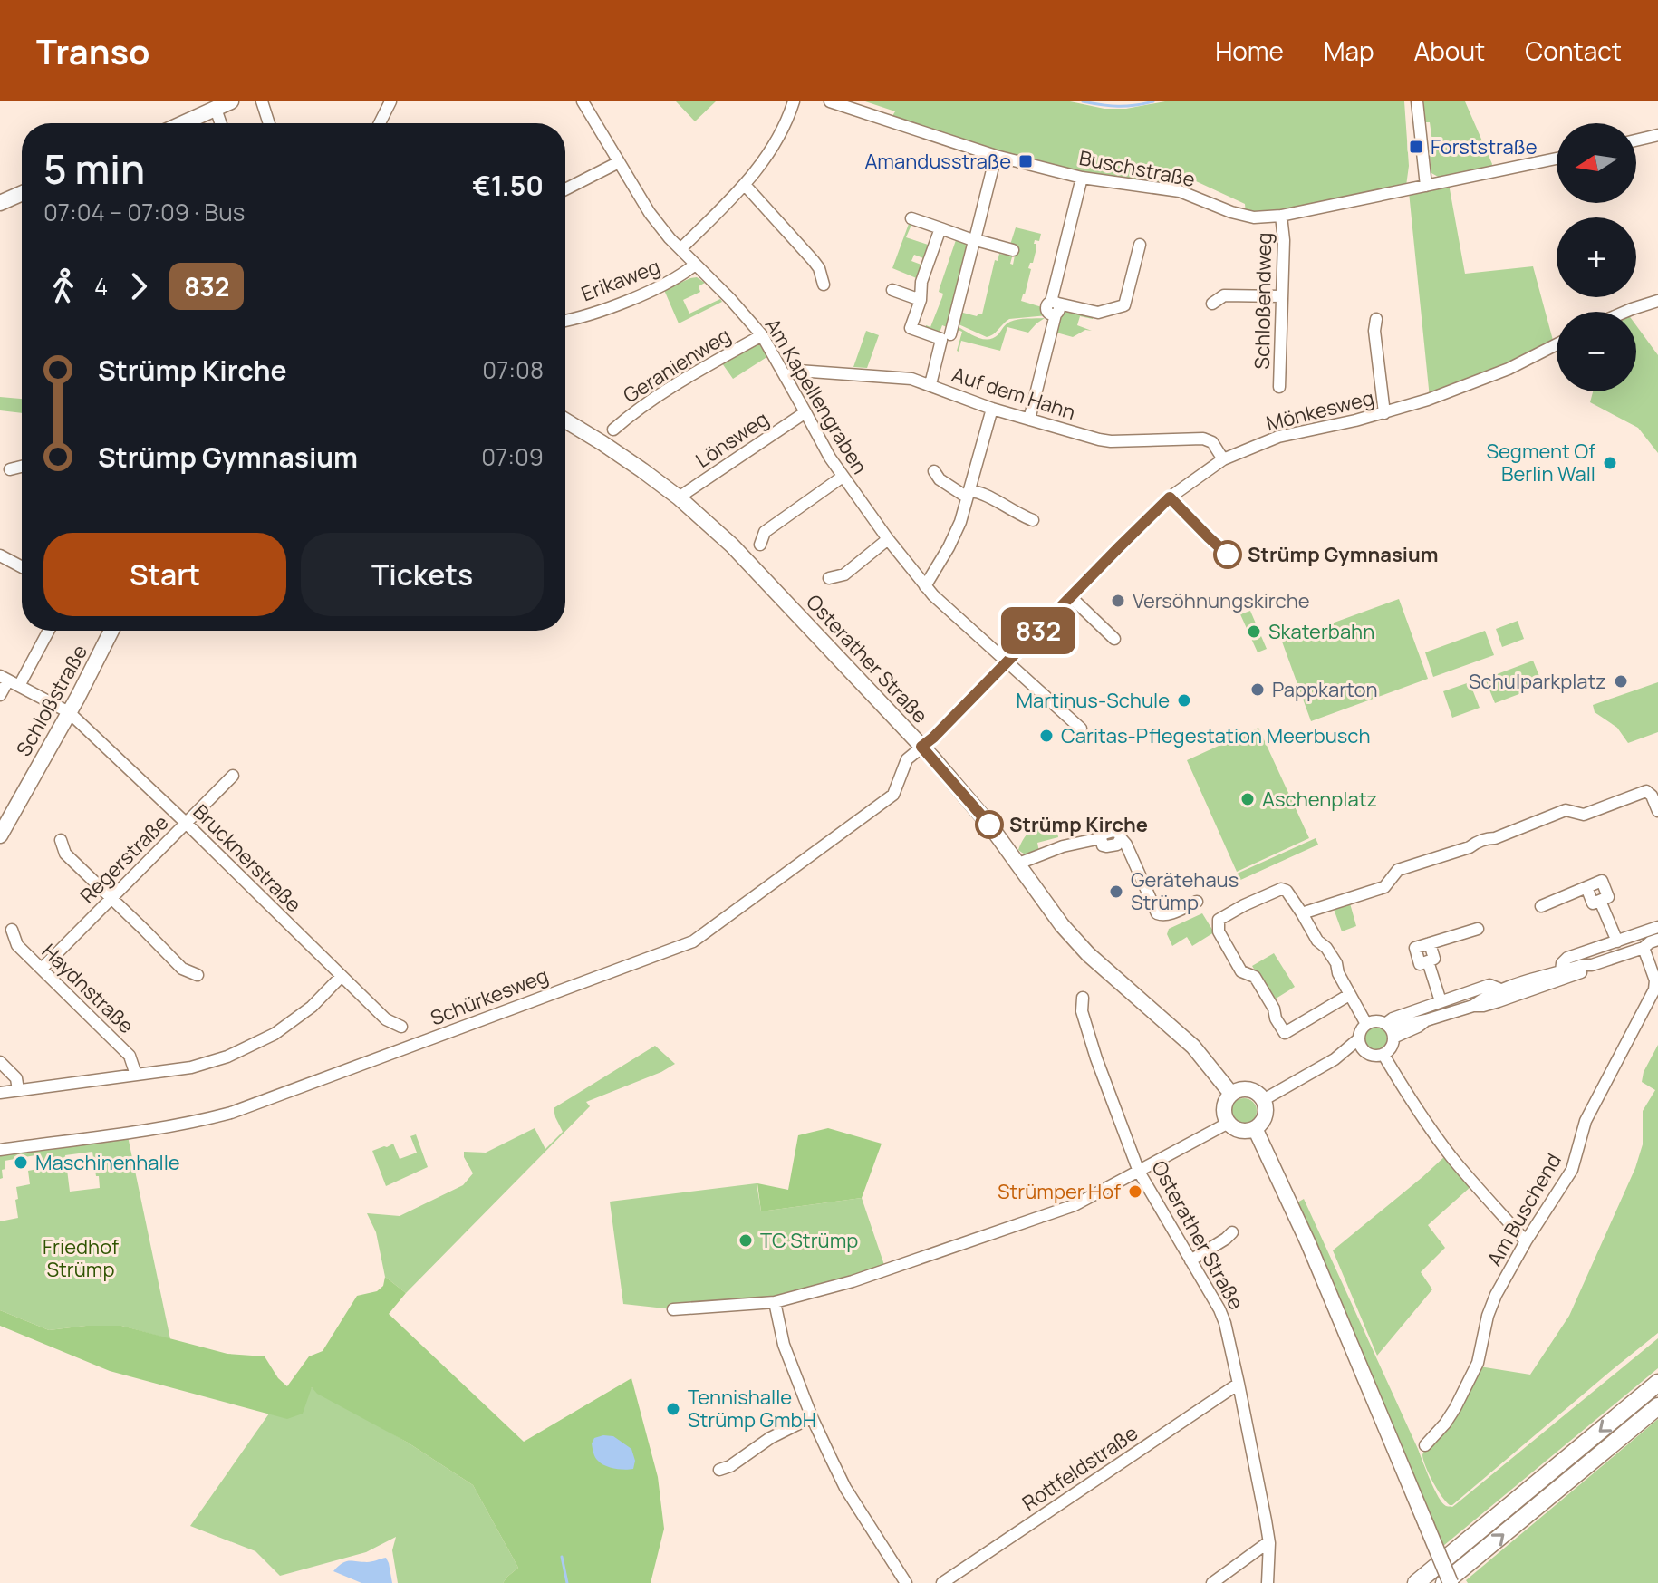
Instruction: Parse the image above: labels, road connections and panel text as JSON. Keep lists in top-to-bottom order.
{
  "streets": {
    "main road": ["Osterather Straße", "Schloßstraße"],
    "street": [
      "Buschstraße",
      "Erikaweg",
      "Schloßendweg",
      "Geranienweg",
      "Auf dem Hahn",
      "Am Kapellengraben",
      "Mönkesweg",
      "Lönsweg",
      "Brucknerstraße",
      "Regerstraße",
      "Haydnstraße",
      "Schürkesweg",
      "Am Buschend",
      "Rottfeldstraße"
    ]
  },
  "crossings": [
    ["Buschstraße", "Schloßendweg"],
    ["Erikaweg", "Am Kapellengraben"],
    ["Geranienweg", "Am Kapellengraben"],
    ["Auf dem Hahn", "Am Kapellengraben"],
    ["Auf dem Hahn", "Mönkesweg"],
    ["Am Kapellengraben", "Mönkesweg"],
    ["Am Kapellengraben", "Lönsweg"],
    ["Mönkesweg", "Osterather Straße"],
    ["Mönkesweg", "Schürkesweg"],
    ["Lönsweg", "Osterather Straße"],
    ["Osterather Straße", "Schürkesweg"],
    ["Osterather Straße", "Rottfeldstraße"],
    ["Schloßstraße", "Brucknerstraße"],
    ["Brucknerstraße", "Regerstraße"],
    ["Regerstraße", "Haydnstraße"]
  ],
  "parks": ["Friedhof Strümp"],
  "places": {
    "transit": ["Forststraße", "Amandusstraße"],
    "other": [
      "Segment Of Berlin Wall",
      "Strümp Gymnasium",
      "Versöhnungskirche",
      "Skaterbahn",
      "Schulparkplatz",
      "Pappkarton",
      "Martinus-Schule",
      "Caritas-Pflegestation Meerbusch",
      "Aschenplatz",
      "Strümp Kirche",
      "Gerätehaus Strümp",
      "Maschinenhalle",
      "Strümper Hof",
      "TC Strümp",
      "Tennishalle Strümp GmbH"
    ]
  },
  "lines": ["bus line 832"],
  "north": "left",
  "page": {
    "header": "Transo",
    "nav": [
      "Home",
      "Map",
      "About",
      "Contact"
    ],
    "on_map": "832",
    "map_buttons": ["+", "−"],
    "heading": ["5 min", "07:04 – 07:09 · Bus", "€1.50"],
    "legs": ["4", "832"],
    "list": [
      {
        "name": "Strümp Kirche",
        "value": "07:08"
      },
      {
        "name": "Strümp Gymnasium",
        "value": "07:09"
      }
    ],
    "buttons": ["Start", "Tickets"]
  }
}
